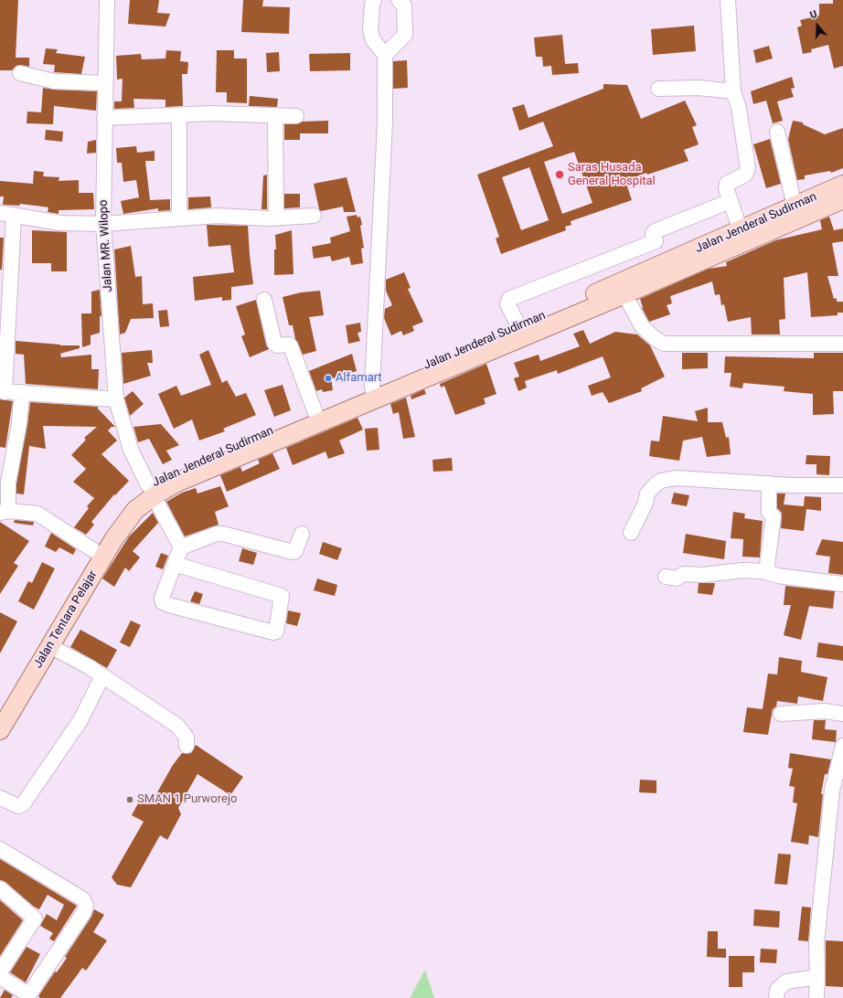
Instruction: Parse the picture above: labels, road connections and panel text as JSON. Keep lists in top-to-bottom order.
{
  "streets": {
    "main road": ["Jalan Jenderal Sudirman", "Jalan Tentara Pelajar"],
    "street": ["Jalan MR. Wilopo"]
  },
  "crossings": [
    ["Jalan Jenderal Sudirman", "Jalan MR. Wilopo"],
    ["Jalan Jenderal Sudirman", "Jalan Tentara Pelajar"]
  ],
  "places": ["Saras Husada General Hospital", "Alfamart", "SMAN 1 Purworejo"],
  "north": "top"
}
